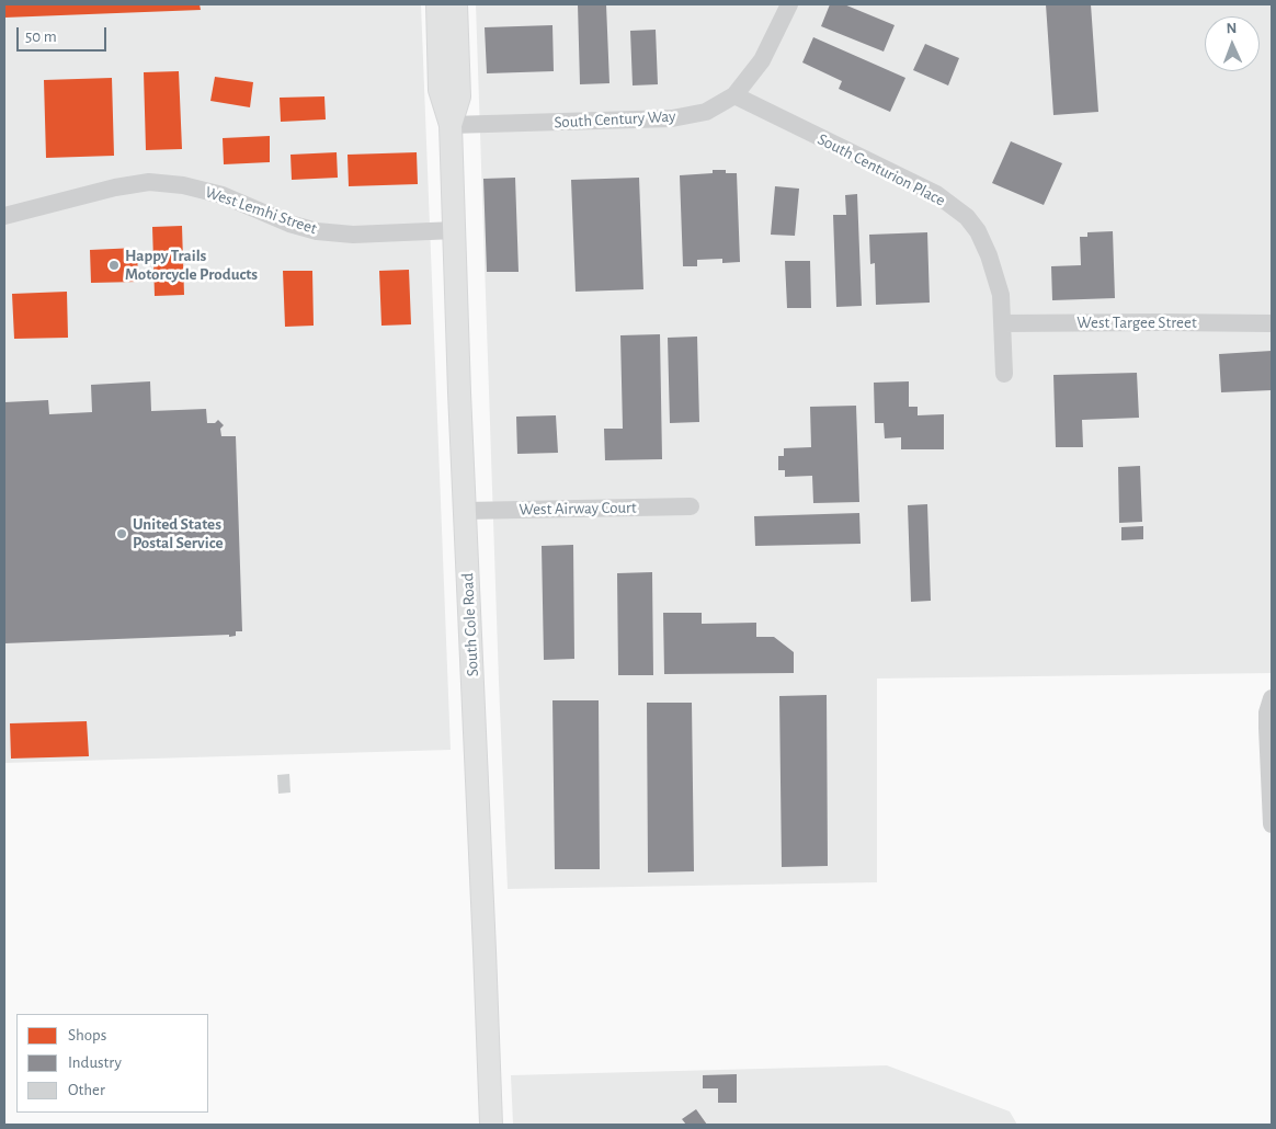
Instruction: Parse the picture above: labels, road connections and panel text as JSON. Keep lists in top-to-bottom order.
{
  "streets": {
    "main road": ["South Cole Road"],
    "street": [
      "South Century Way",
      "South Centurion Place",
      "West Lemhi Street",
      "West Targee Street",
      "West Airway Court"
    ]
  },
  "crossings": [
    ["South Century Way", "South Centurion Place"],
    ["South Century Way", "South Cole Road"],
    ["South Centurion Place", "West Targee Street"],
    ["West Lemhi Street", "South Cole Road"],
    ["West Airway Court", "South Cole Road"]
  ],
  "places": ["Happy Trails Motorcycle Products", "United States Postal Service"],
  "legend": ["Shops", "Industry", "Other"],
  "scale_bar": "50 m",
  "north": "top"
}
